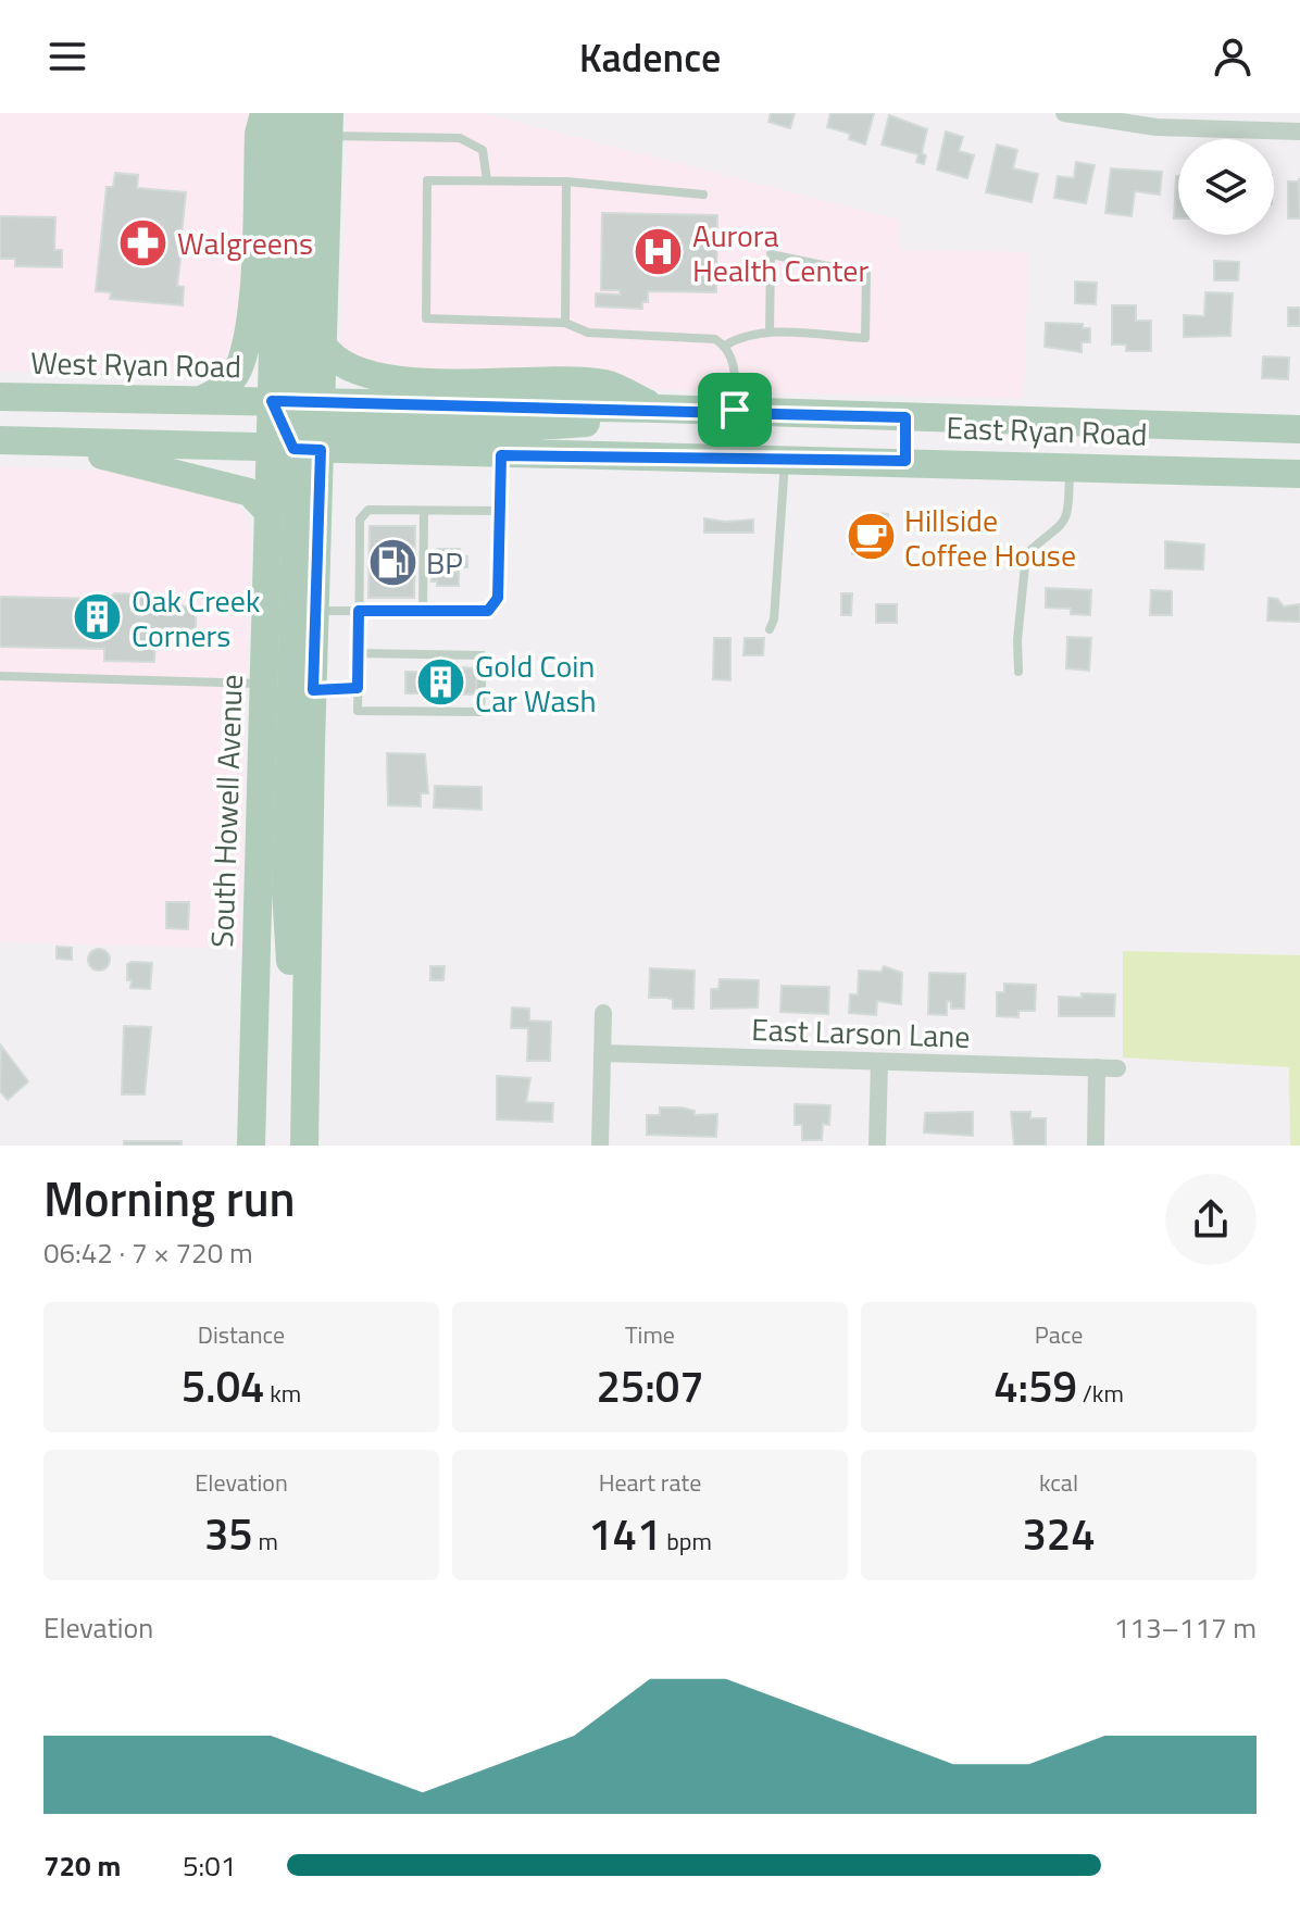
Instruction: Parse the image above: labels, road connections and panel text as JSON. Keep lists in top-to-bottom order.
{
  "streets": {
    "main road": ["West Ryan Road", "East Ryan Road", "South Howell Avenue"],
    "street": ["East Larson Lane"]
  },
  "crossings": [
    ["West Ryan Road", "East Ryan Road"],
    ["West Ryan Road", "South Howell Avenue"],
    ["East Ryan Road", "South Howell Avenue"]
  ],
  "places": {
    "pharmacy": ["Walgreens"],
    "hospital": ["Aurora Health Center"],
    "cafe": ["Hillside Coffee House"],
    "fuel station": ["BP"],
    "building": ["Oak Creek Corners", "Gold Coin Car Wash"]
  },
  "page": {
    "header": "Kadence",
    "heading": ["Morning run", "06:42 · 7 × 720 m"],
    "stats": [
      ["Distance", "5.04 km"],
      ["Time", "25:07"],
      ["Pace", "4:59 /km"],
      ["Elevation", "35 m"],
      ["Heart rate", "141 bpm"],
      ["kcal", "324"]
    ],
    "chart": ["Elevation", "113–117 m"],
    "list": [
      {
        "name": "720 m",
        "note": "5:01"
      }
    ]
  }
}
